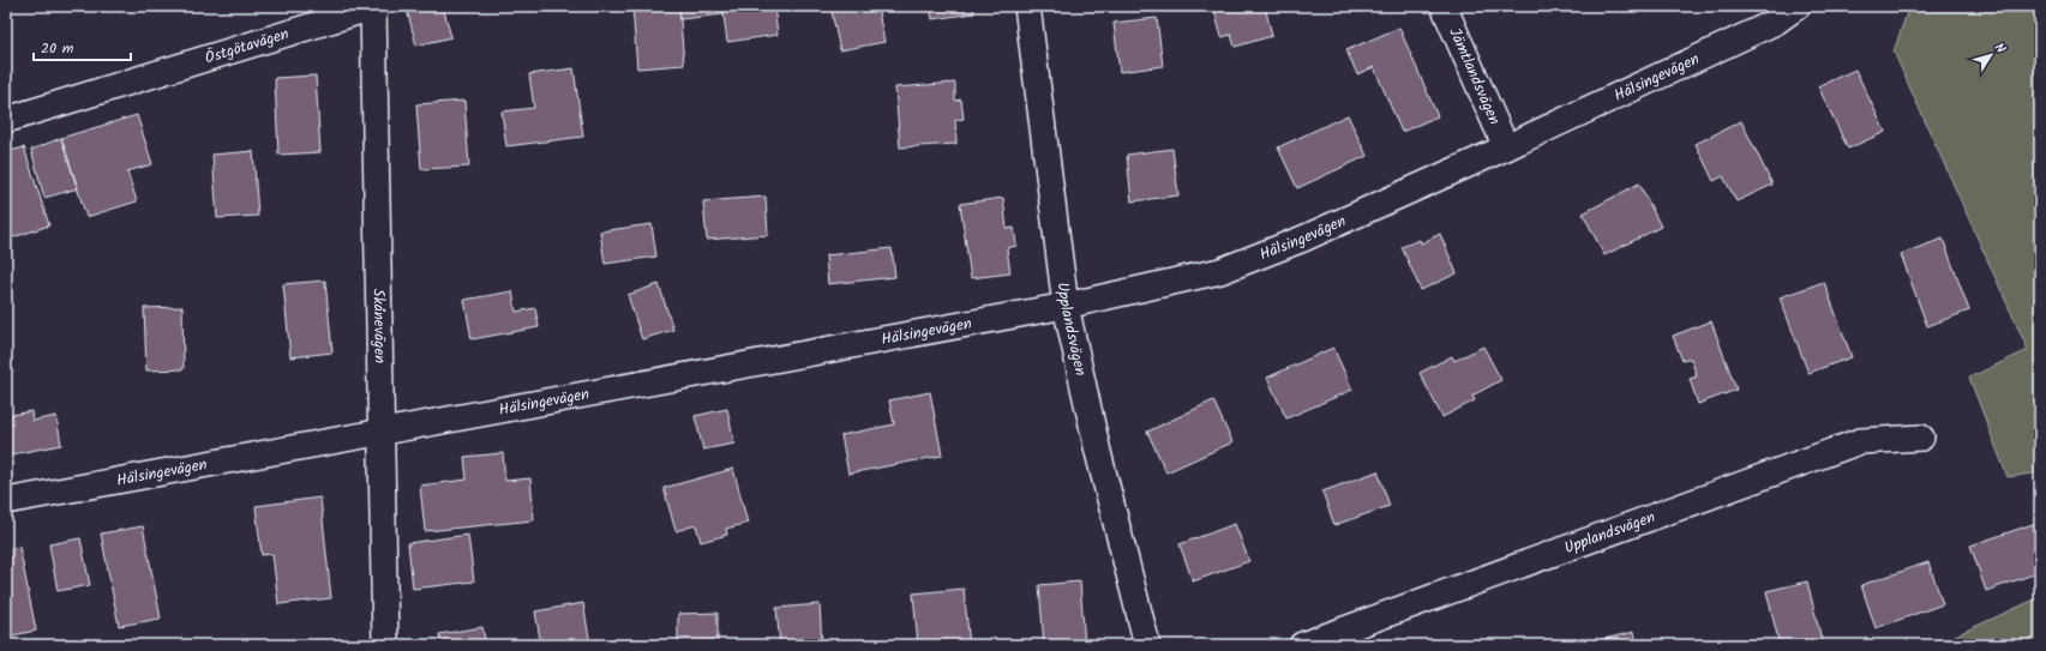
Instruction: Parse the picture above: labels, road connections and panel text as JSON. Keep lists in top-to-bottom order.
{
  "streets": {
    "street": [
      "Östgötavägen",
      "Jämtlandsvägen",
      "Hälsingevägen",
      "Skånevägen",
      "Upplandsvägen"
    ]
  },
  "crossings": [
    ["Östgötavägen", "Skånevägen"],
    ["Jämtlandsvägen", "Hälsingevägen"],
    ["Hälsingevägen", "Skånevägen"],
    ["Hälsingevägen", "Upplandsvägen"]
  ],
  "scale_bar": "20 m",
  "north": "top right"
}
